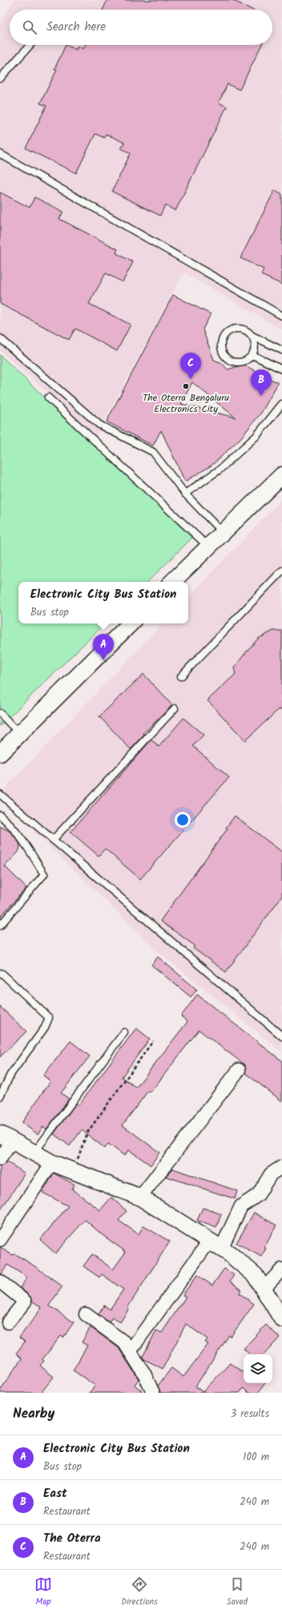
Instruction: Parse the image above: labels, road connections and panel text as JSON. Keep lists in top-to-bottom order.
{
  "places": ["The Oterra Bengaluru Electronics City"],
  "page": {
    "search": "Search here",
    "pins": ["C", "B", "A"],
    "popup": ["Electronic City Bus Station", "Bus stop"],
    "heading": ["Nearby", "3 results"],
    "list": [
      {
        "mark": "A",
        "name": "Electronic City Bus Station",
        "note": "Bus stop",
        "value": "100 m"
      },
      {
        "mark": "B",
        "name": "East",
        "note": "Restaurant",
        "value": "240 m"
      },
      {
        "mark": "C",
        "name": "The Oterra",
        "note": "Restaurant",
        "value": "240 m"
      }
    ],
    "nav": ["Map", "Directions", "Saved"]
  }
}
